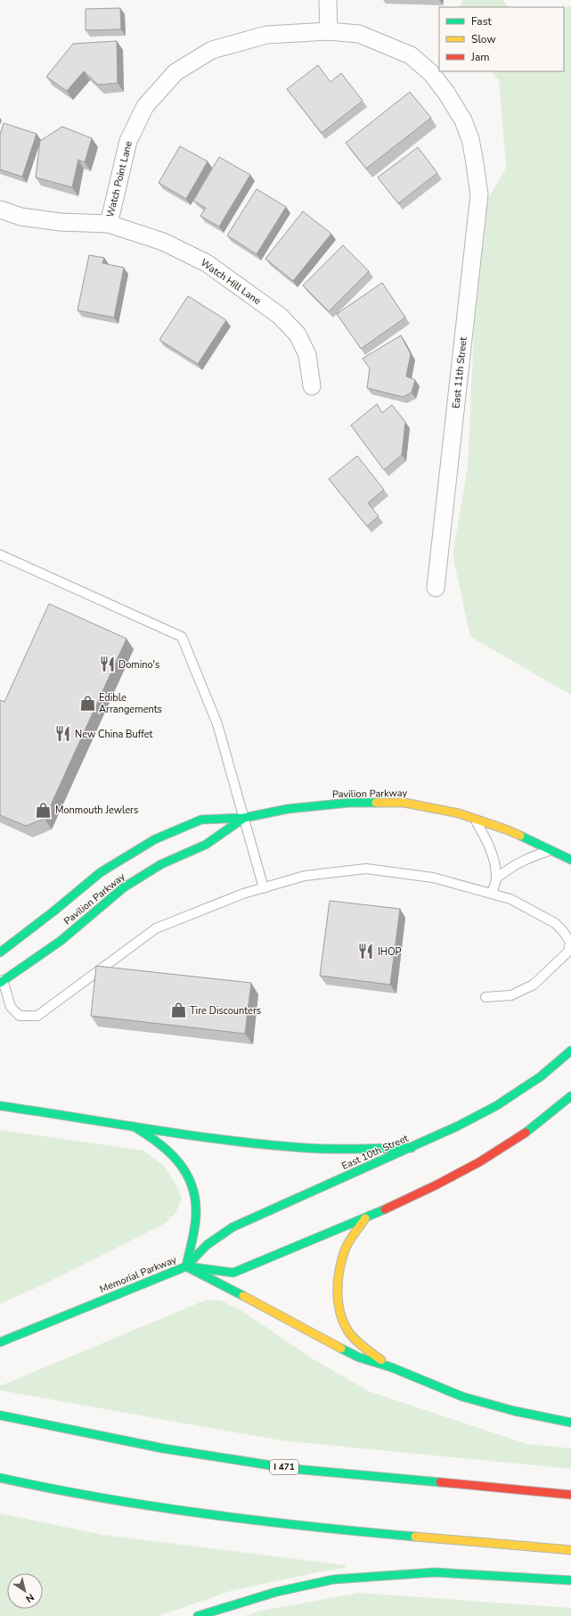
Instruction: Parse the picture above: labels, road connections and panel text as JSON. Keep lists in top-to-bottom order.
{
  "streets": {
    "main road": [
      "Pavilion Parkway",
      "East 10th Street",
      "Memorial Parkway",
      "I 471"
    ],
    "street": ["Watch Point Lane", "Watch Hill Lane", "East 11th Street"]
  },
  "crossings": [
    ["Watch Point Lane", "Watch Hill Lane"],
    ["Watch Point Lane", "East 11th Street"],
    ["East 10th Street", "Memorial Parkway"]
  ],
  "places": {
    "restaurant": ["Domino's", "New China Buffet", "IHOP"],
    "shop": ["Edible Arrangements", "Monmouth Jewlers", "Tire Discounters"]
  },
  "legend": ["Fast", "Slow", "Jam"],
  "north": "bottom right"
}
